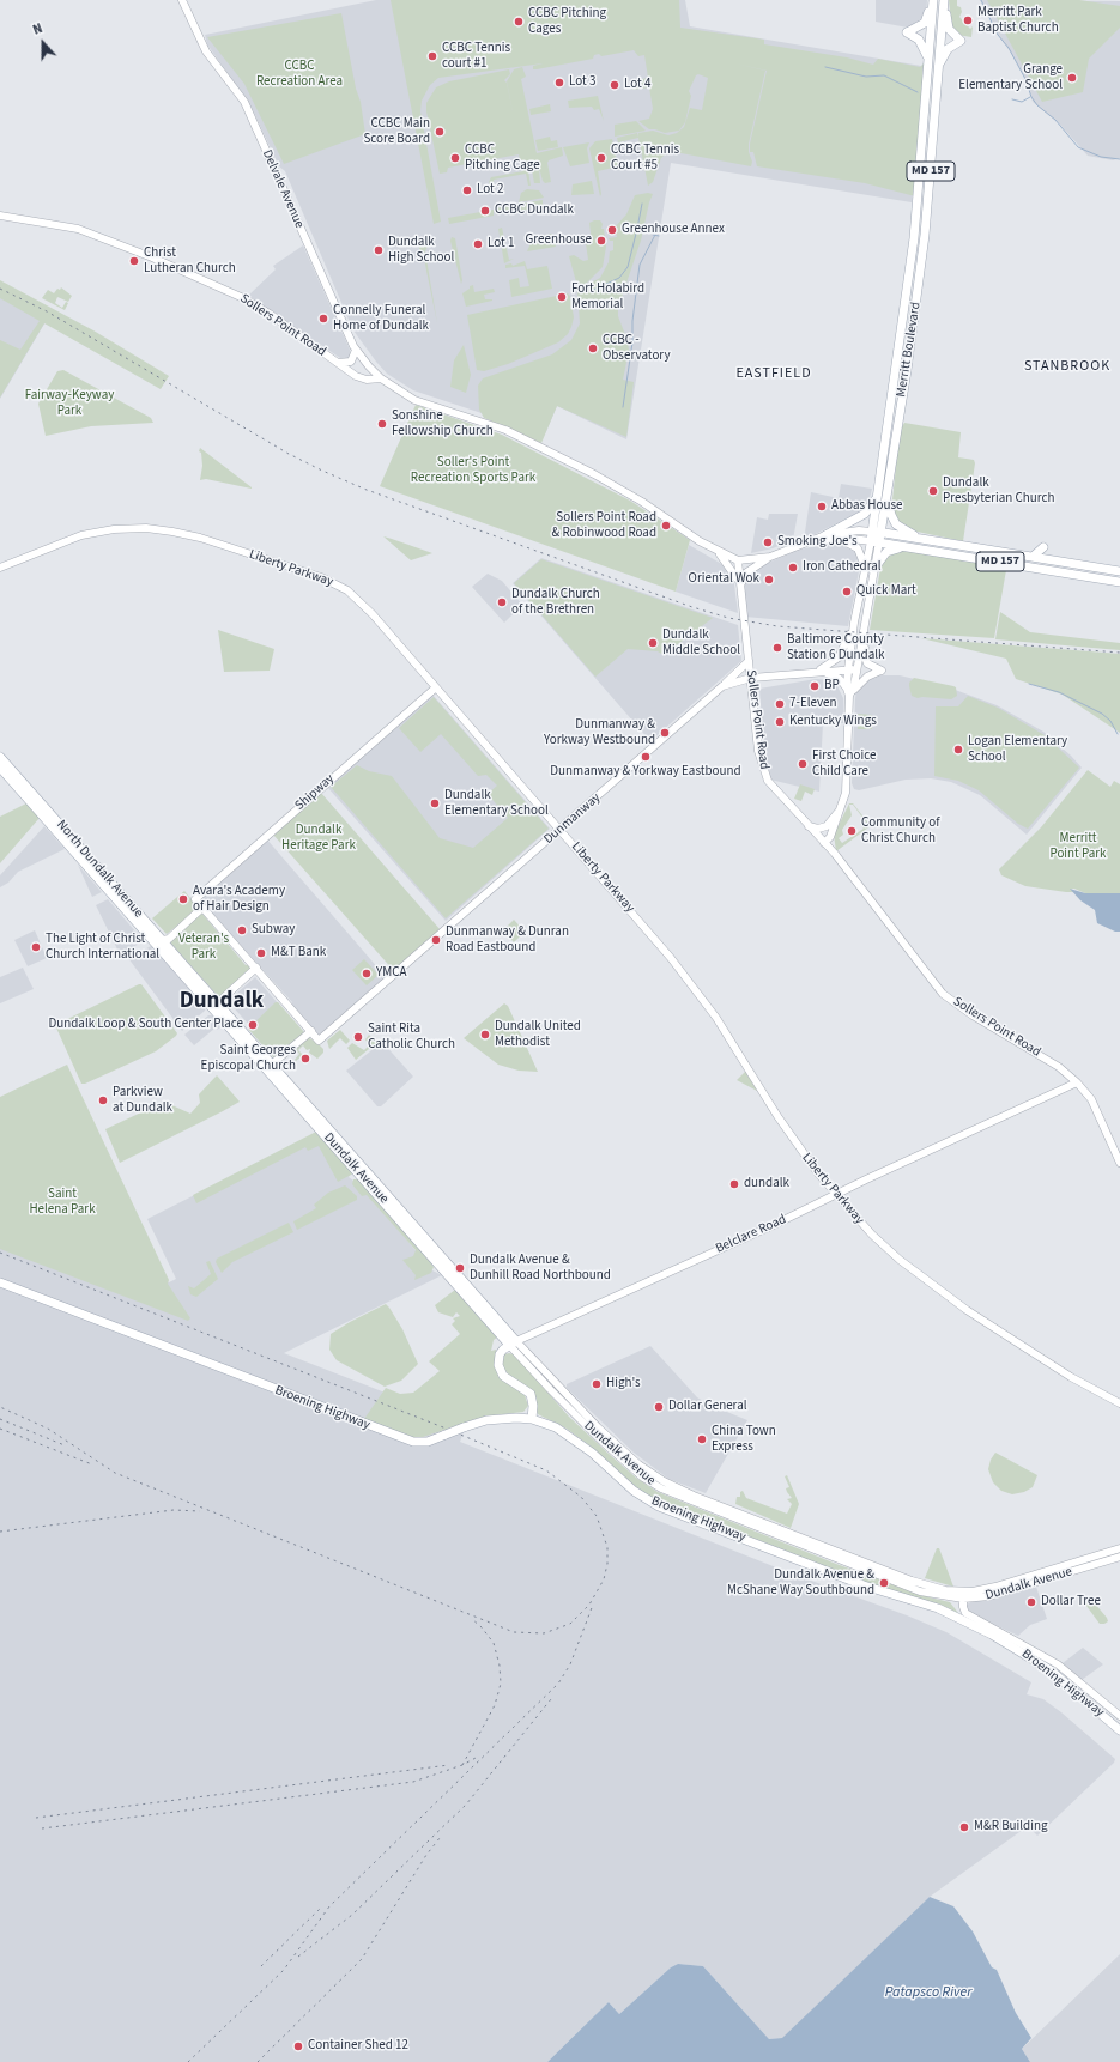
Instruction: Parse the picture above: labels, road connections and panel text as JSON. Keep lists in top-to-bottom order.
{
  "streets": {
    "main road": [
      "MD 157",
      "Merritt Boulevard",
      "North Dundalk Avenue",
      "Dundalk Avenue",
      "Broening Highway"
    ],
    "street": [
      "Delvale Avenue",
      "Sollers Point Road",
      "Liberty Parkway",
      "Shipway",
      "Dunmanway",
      "Belclare Road"
    ]
  },
  "crossings": [
    ["MD 157", "Merritt Boulevard"],
    ["Sollers Point Road", "Merritt Boulevard"],
    ["Sollers Point Road", "Dunmanway"],
    ["Sollers Point Road", "Belclare Road"],
    ["Merritt Boulevard", "Dunmanway"],
    ["Liberty Parkway", "Shipway"],
    ["Liberty Parkway", "Dunmanway"],
    ["Liberty Parkway", "Belclare Road"],
    ["North Dundalk Avenue", "Dundalk Avenue"],
    ["Dundalk Avenue", "Belclare Road"]
  ],
  "districts": ["STANBROOK", "EASTFIELD", "Dundalk"],
  "water": ["Patapsco River"],
  "parks": [
    "CCBC Recreation Area",
    "Fairway-Keyway Park",
    "Soller's Point Recreation Sports Park",
    "Dundalk Heritage Park",
    "Merritt Point Park",
    "Veteran's Park",
    "Saint Helena Park"
  ],
  "places": [
    "Merritt Park Baptist Church",
    "CCBC Pitching Cages",
    "CCBC Tennis court #1",
    "Grange Elementary School",
    "Lot 3",
    "Lot 4",
    "CCBC Main Score Board",
    "CCBC Pitching Cage",
    "CCBC Tennis Court #5",
    "Lot 2",
    "CCBC Dundalk",
    "Greenhouse Annex",
    "Greenhouse",
    "Lot 1",
    "Dundalk High School",
    "Christ Lutheran Church",
    "Fort Holabird Memorial",
    "Connelly Funeral Home of Dundalk",
    "CCBC - Observatory",
    "Sonshine Fellowship Church",
    "Dundalk Presbyterian Church",
    "Abbas House",
    "Sollers Point Road & Robinwood Road",
    "Smoking Joe's",
    "Iron Cathedral",
    "Oriental Wok",
    "Quick Mart",
    "Dundalk Church of the Brethren",
    "Dundalk Middle School",
    "Baltimore County Station 6 Dundalk",
    "BP",
    "7-Eleven",
    "Kentucky Wings",
    "Dunmanway & Yorkway Westbound",
    "Logan Elementary School",
    "Dunmanway & Yorkway Eastbound",
    "First Choice Child Care",
    "Dundalk Elementary School",
    "Community of Christ Church",
    "Avara's Academy of Hair Design",
    "Subway",
    "Dunmanway & Dunran Road Eastbound",
    "The Light of Christ Church International",
    "M&T Bank",
    "YMCA",
    "Dundalk Loop & South Center Place",
    "Dundalk United Methodist",
    "Saint Rita Catholic Church",
    "Saint Georges Episcopal Church",
    "Parkview at Dundalk",
    "dundalk",
    "Dundalk Avenue & Dunhill Road Northbound",
    "High's",
    "Dollar General",
    "China Town Express",
    "Dundalk Avenue & McShane Way Southbound",
    "Dollar Tree",
    "M&R Building",
    "Container Shed 12"
  ],
  "north": "top"
}
